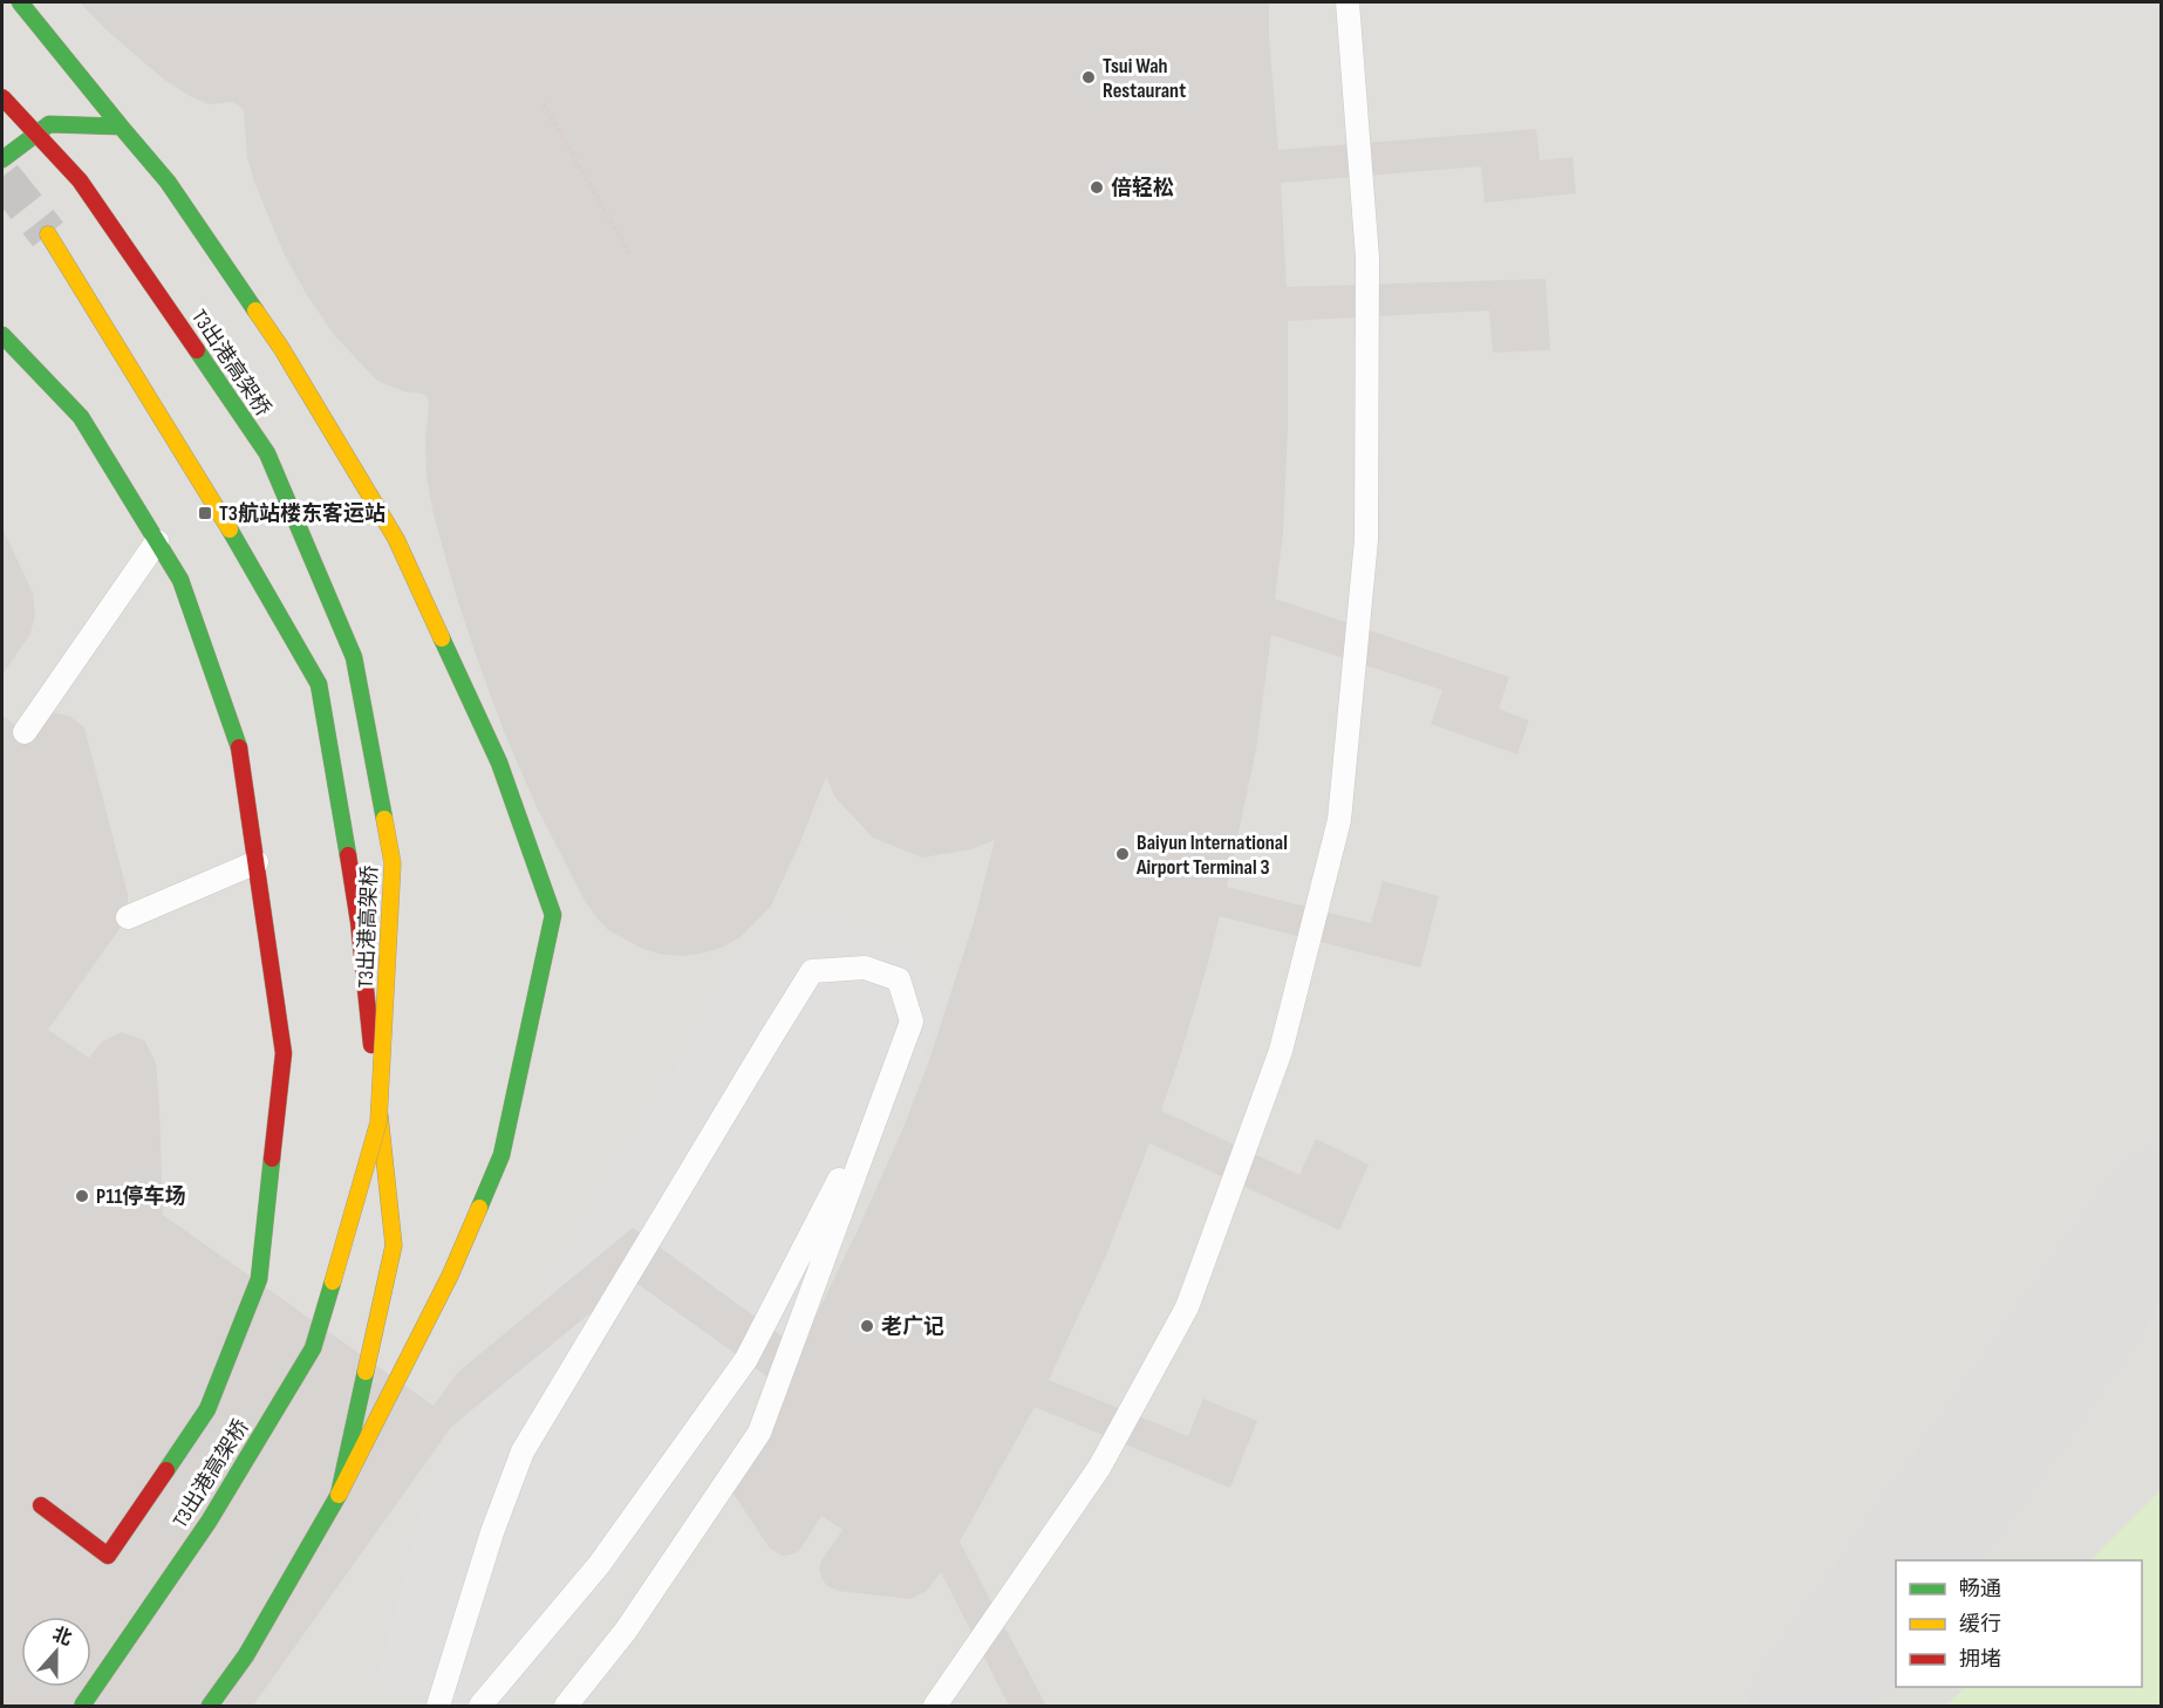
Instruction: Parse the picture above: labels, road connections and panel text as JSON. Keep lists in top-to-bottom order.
{
  "streets": {
    "main road": ["T3出港高架桥"]
  },
  "places": {
    "other": [
      "Tsui Wah Restaurant",
      "倍轻松",
      "Baiyun International Airport Terminal 3",
      "P11停车场",
      "老广记"
    ],
    "transit": ["T3航站楼东客运站"]
  },
  "legend": ["畅通", "缓行", "拥堵"],
  "north": "top"
}
